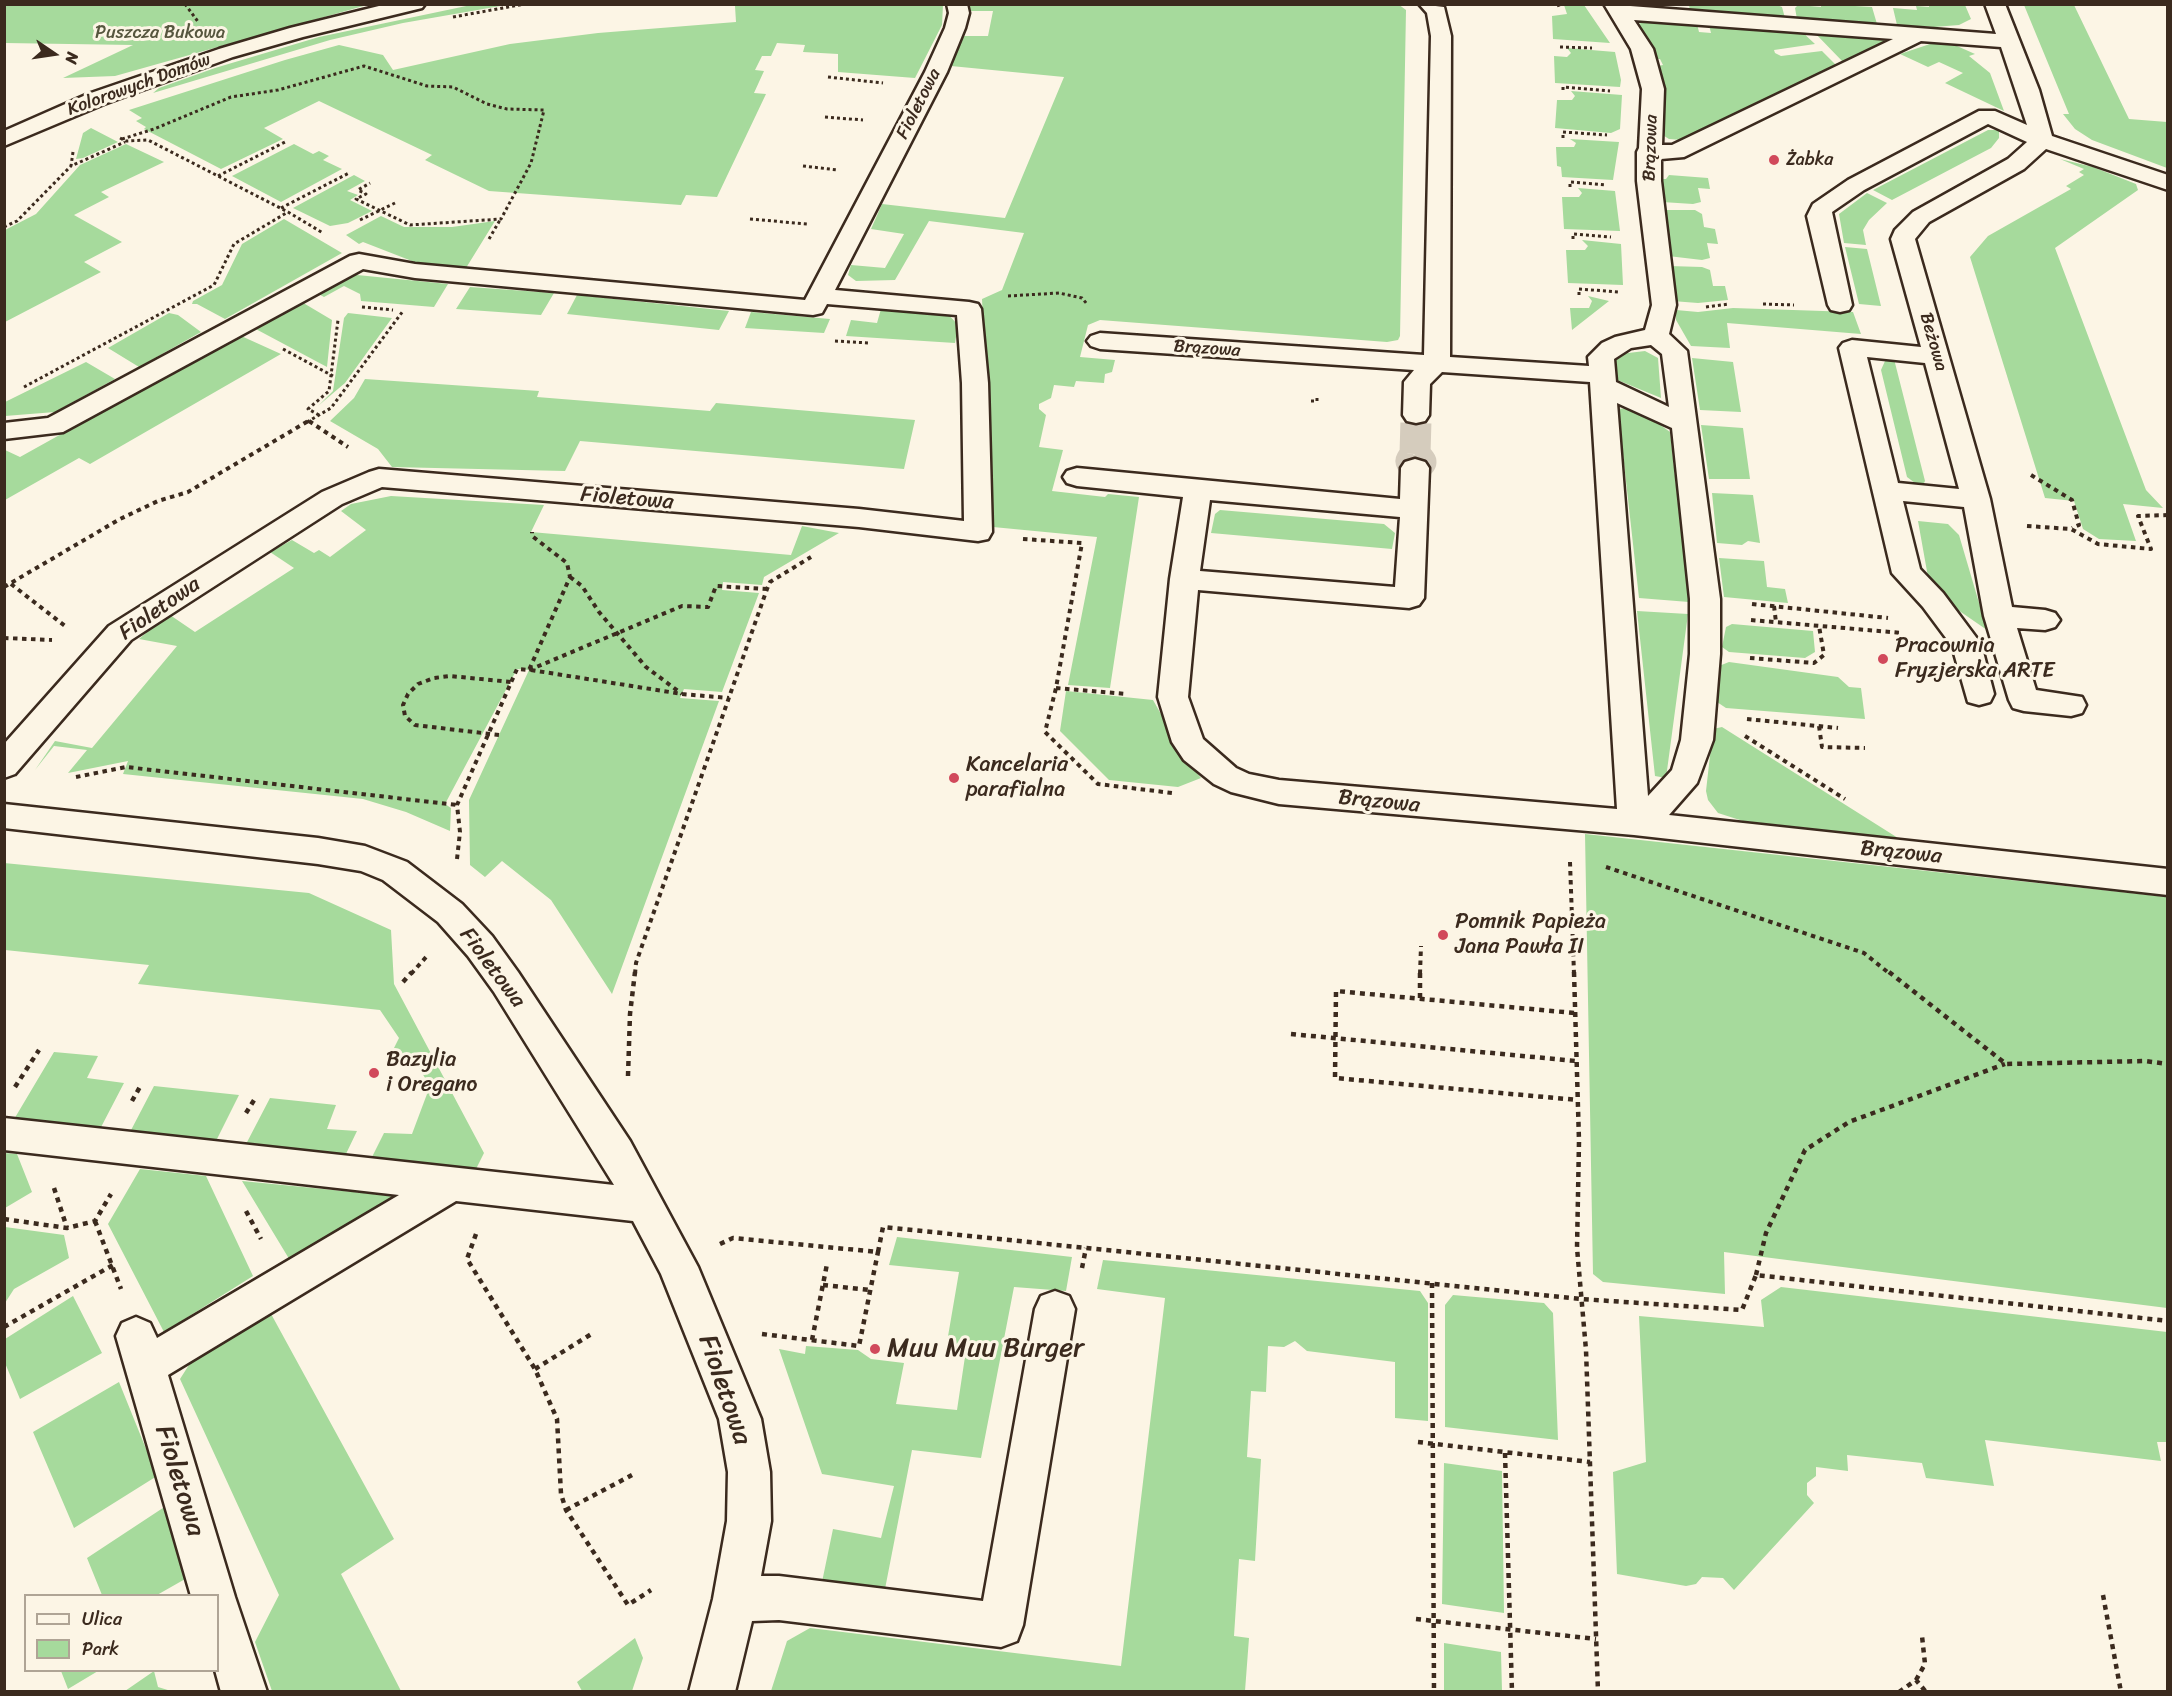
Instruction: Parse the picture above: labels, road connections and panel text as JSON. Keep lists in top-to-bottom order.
{
  "streets": {
    "street": [
      "Kolorowych Domów",
      "Fioletowa",
      "Brązowa",
      "Beżowa"
    ]
  },
  "parks": ["Puszcza Bukowa"],
  "places": [
    "Żabka",
    "Pracownia Fryzjerska ARTE",
    "Kancelaria parafialna",
    "Pomnik Papieża Jana Pawła II",
    "Bazylia i Oregano",
    "Muu Muu Burger"
  ],
  "legend": ["Ulica", "Park"],
  "north": "right"
}
